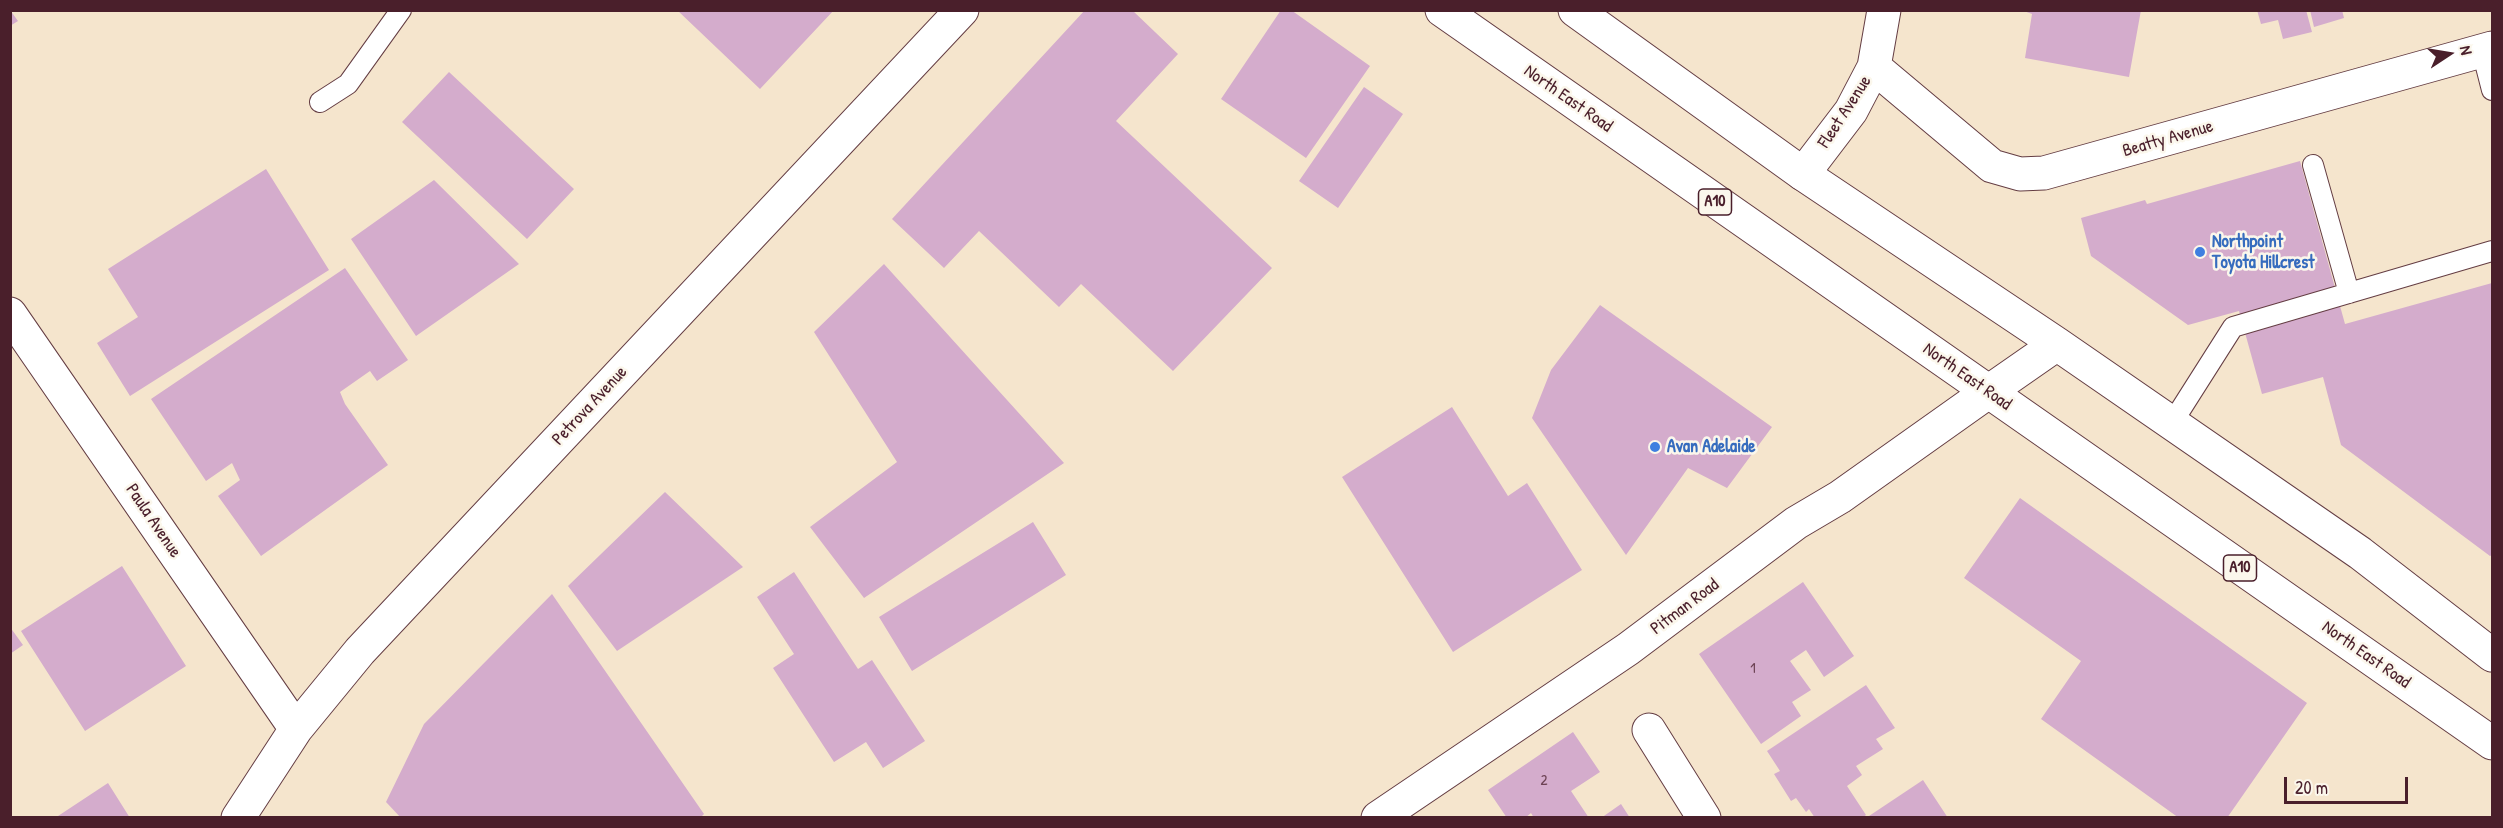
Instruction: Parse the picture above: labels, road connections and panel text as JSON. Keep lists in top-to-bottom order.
{
  "streets": {
    "main road": [
      "North East Road",
      "Fleet Avenue",
      "Beatty Avenue",
      "A10",
      "Petrova Avenue",
      "Paula Avenue",
      "Pitman Road"
    ]
  },
  "crossings": [
    ["North East Road", "Pitman Road"],
    ["Fleet Avenue", "Beatty Avenue"],
    ["Petrova Avenue", "Paula Avenue"]
  ],
  "places": ["Northpoint Toyota Hillcrest", "Avan Adelaide"],
  "house_numbers": ["1", "2"],
  "scale_bar": "20 m",
  "north": "right"
}
